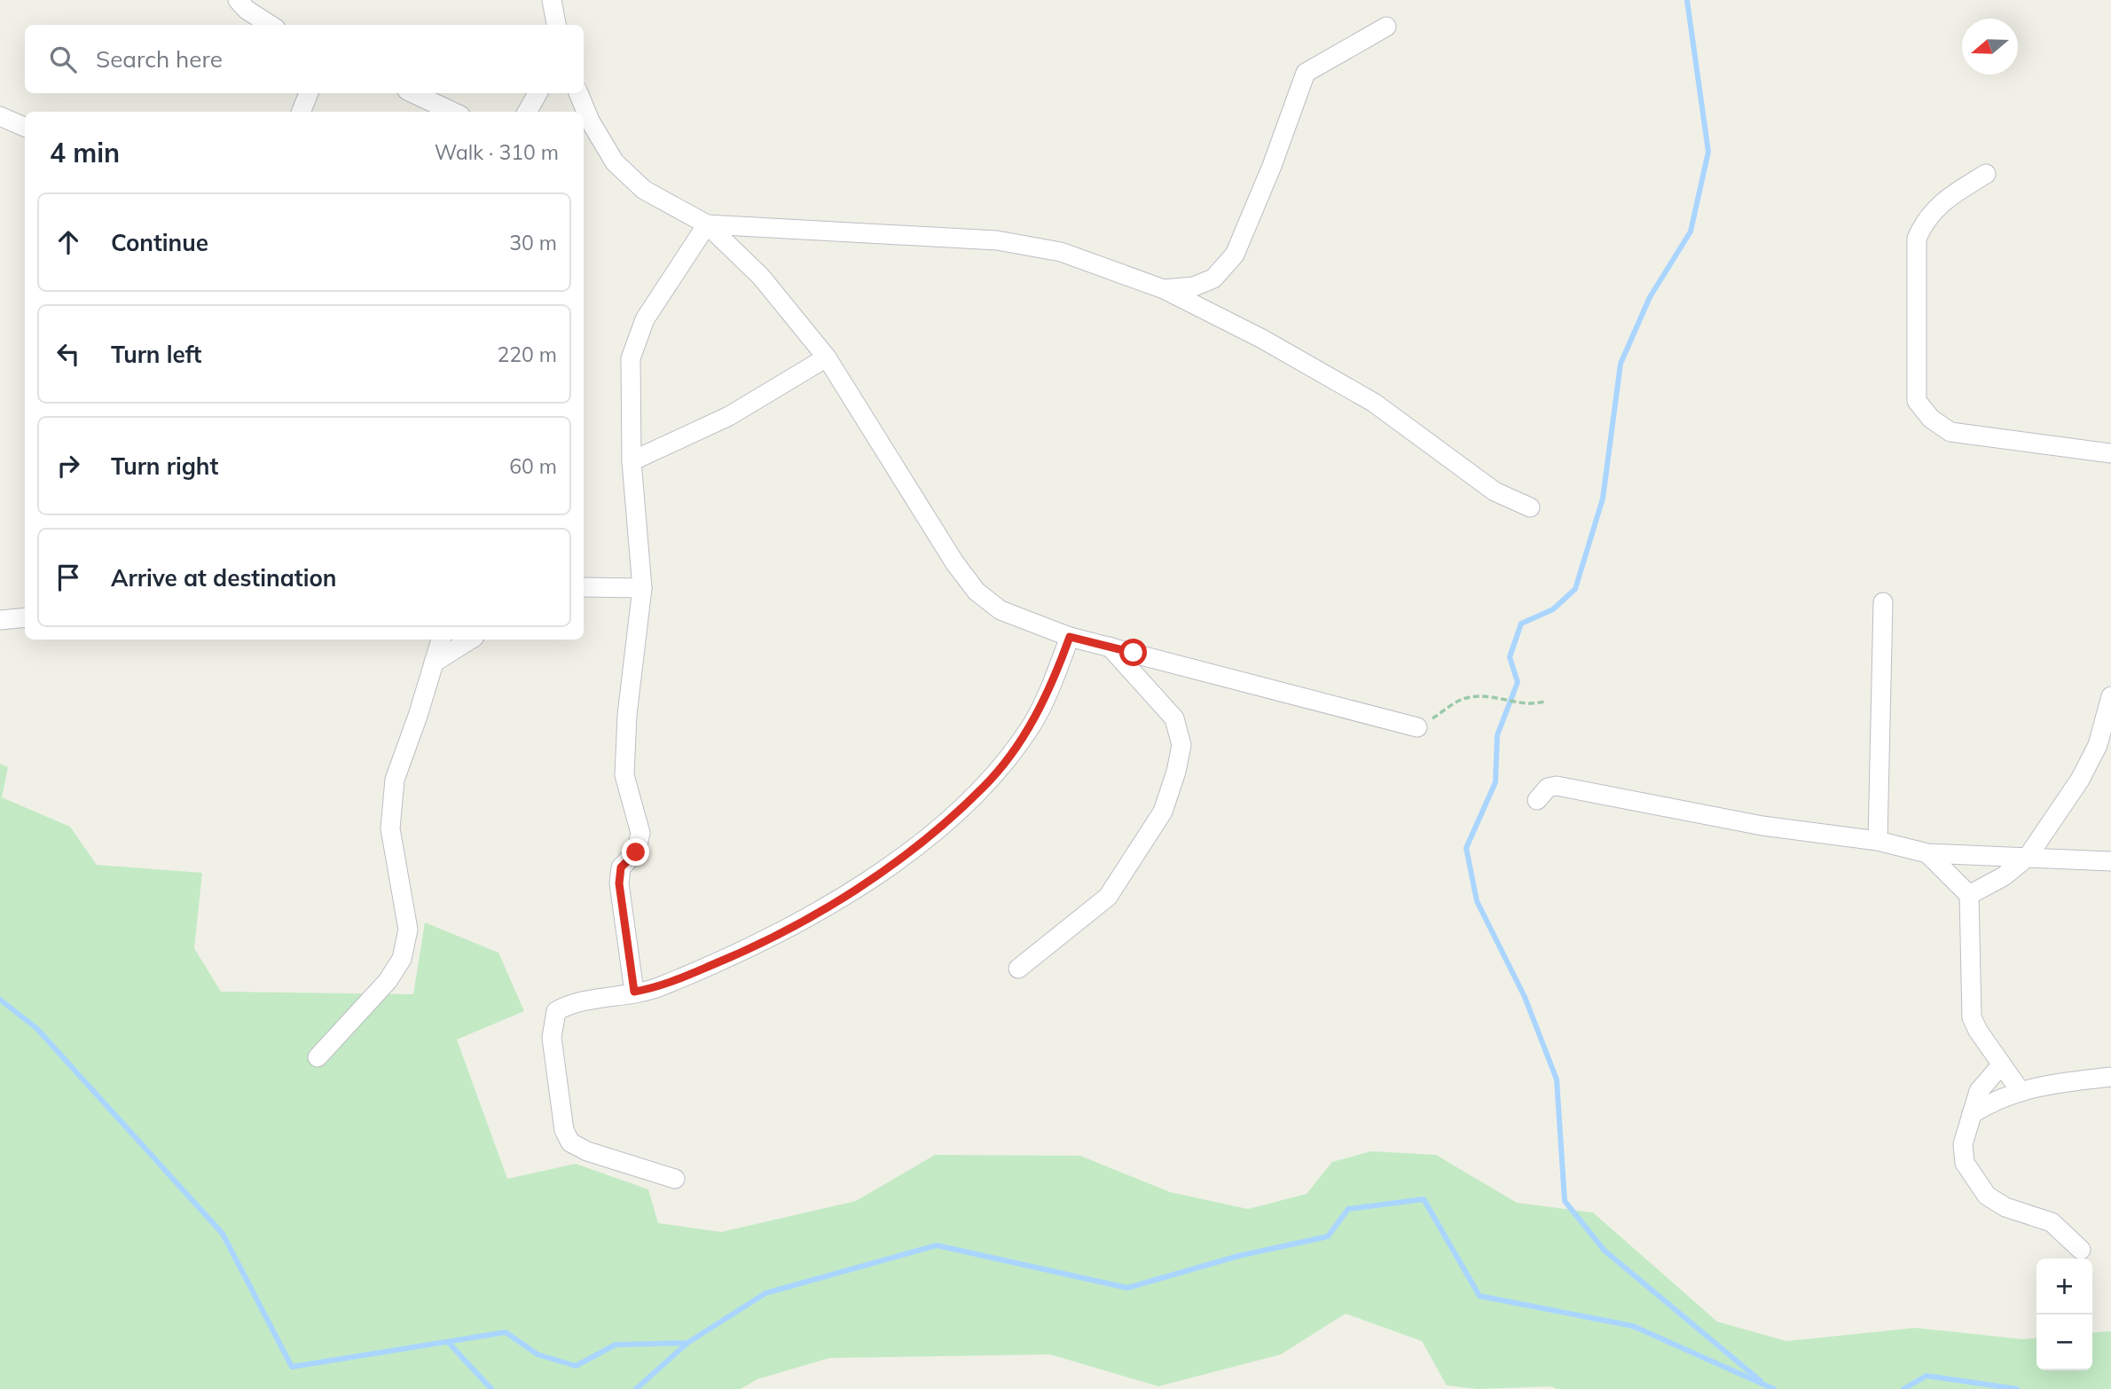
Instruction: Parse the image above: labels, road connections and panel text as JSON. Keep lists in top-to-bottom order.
{
  "north": "left",
  "page": {
    "search": "Search here",
    "heading": ["4 min", "Walk · 310 m"],
    "list": [
      ["Continue", "30 m"],
      ["Turn left", "220 m"],
      ["Turn right", "60 m"],
      "Arrive at destination"
    ],
    "map_buttons": ["+", "−"]
  }
}
